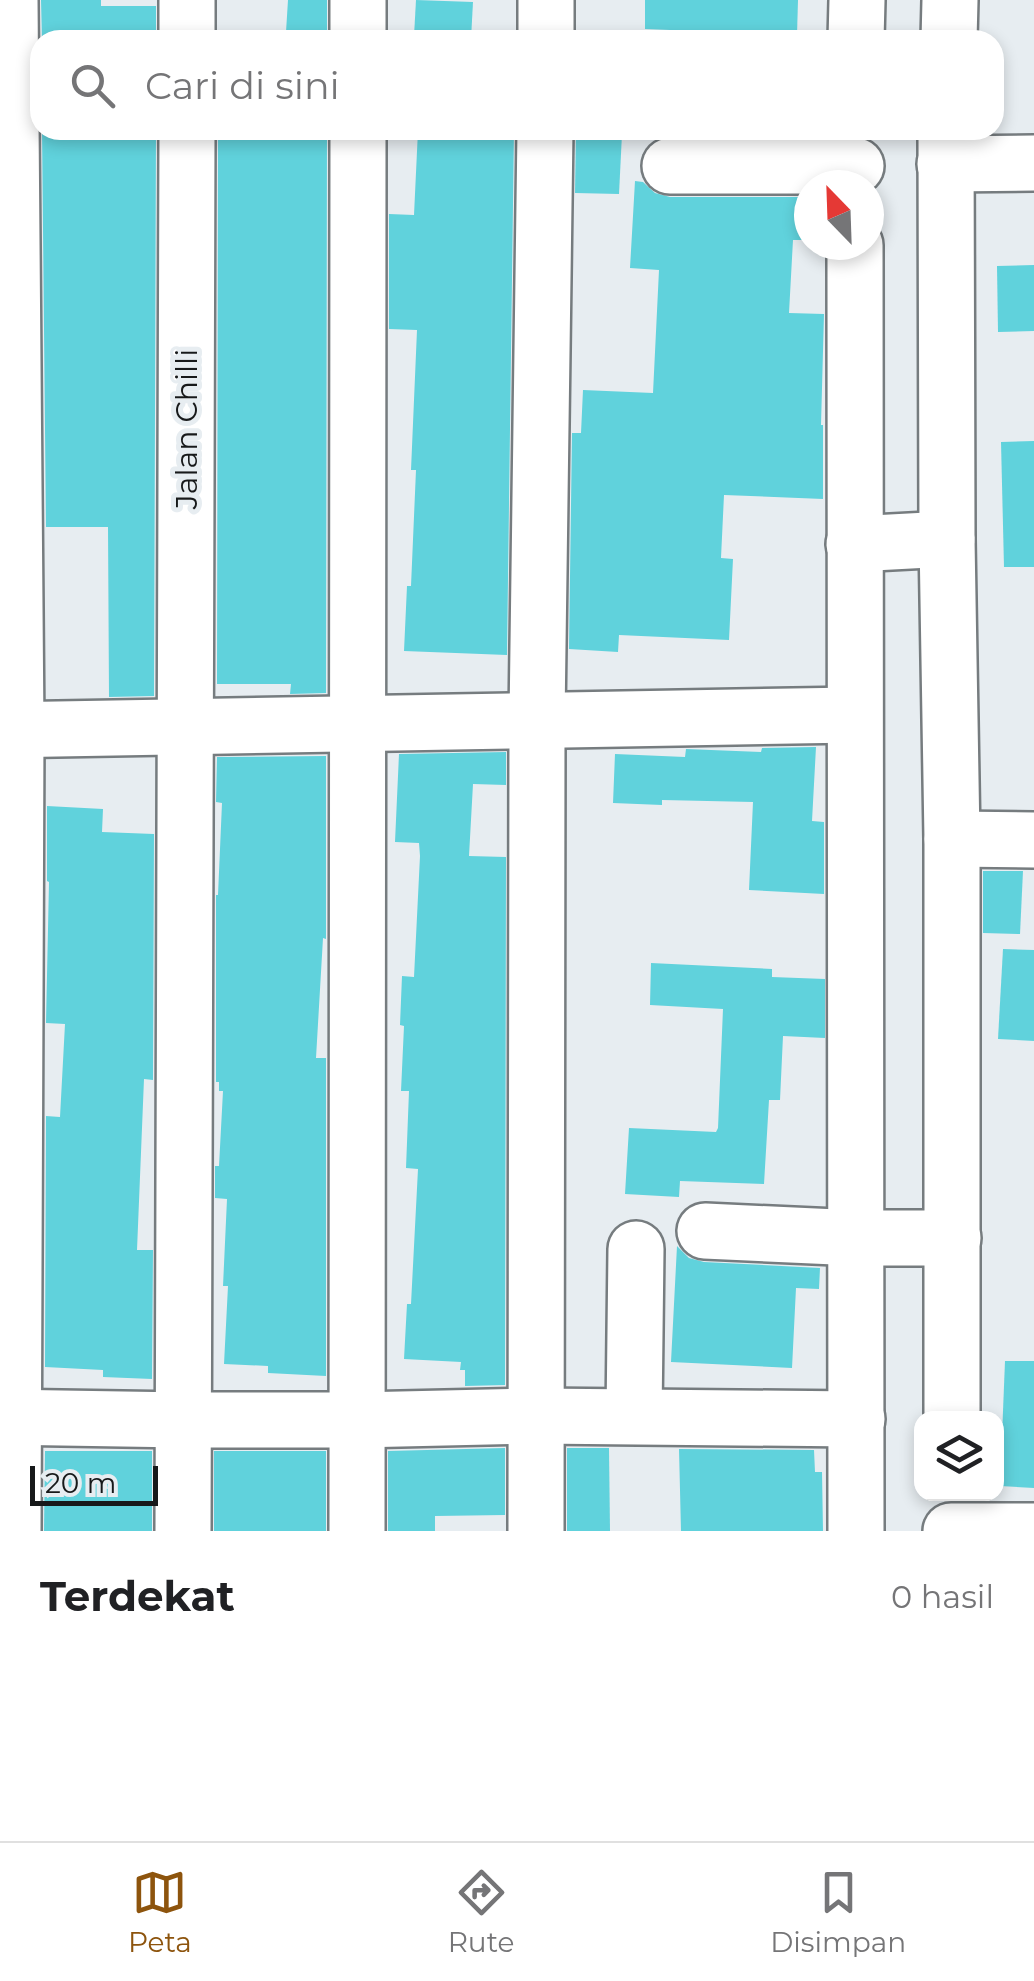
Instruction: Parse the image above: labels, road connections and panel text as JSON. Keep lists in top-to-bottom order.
{
  "streets": {
    "street": ["Jalan Chilli"]
  },
  "scale_bar": "20 m",
  "north": "top left",
  "page": {
    "search": "Cari di sini",
    "scale": "20 m",
    "heading": ["Terdekat", "0 hasil"],
    "nav": ["Peta", "Rute", "Disimpan"]
  }
}
